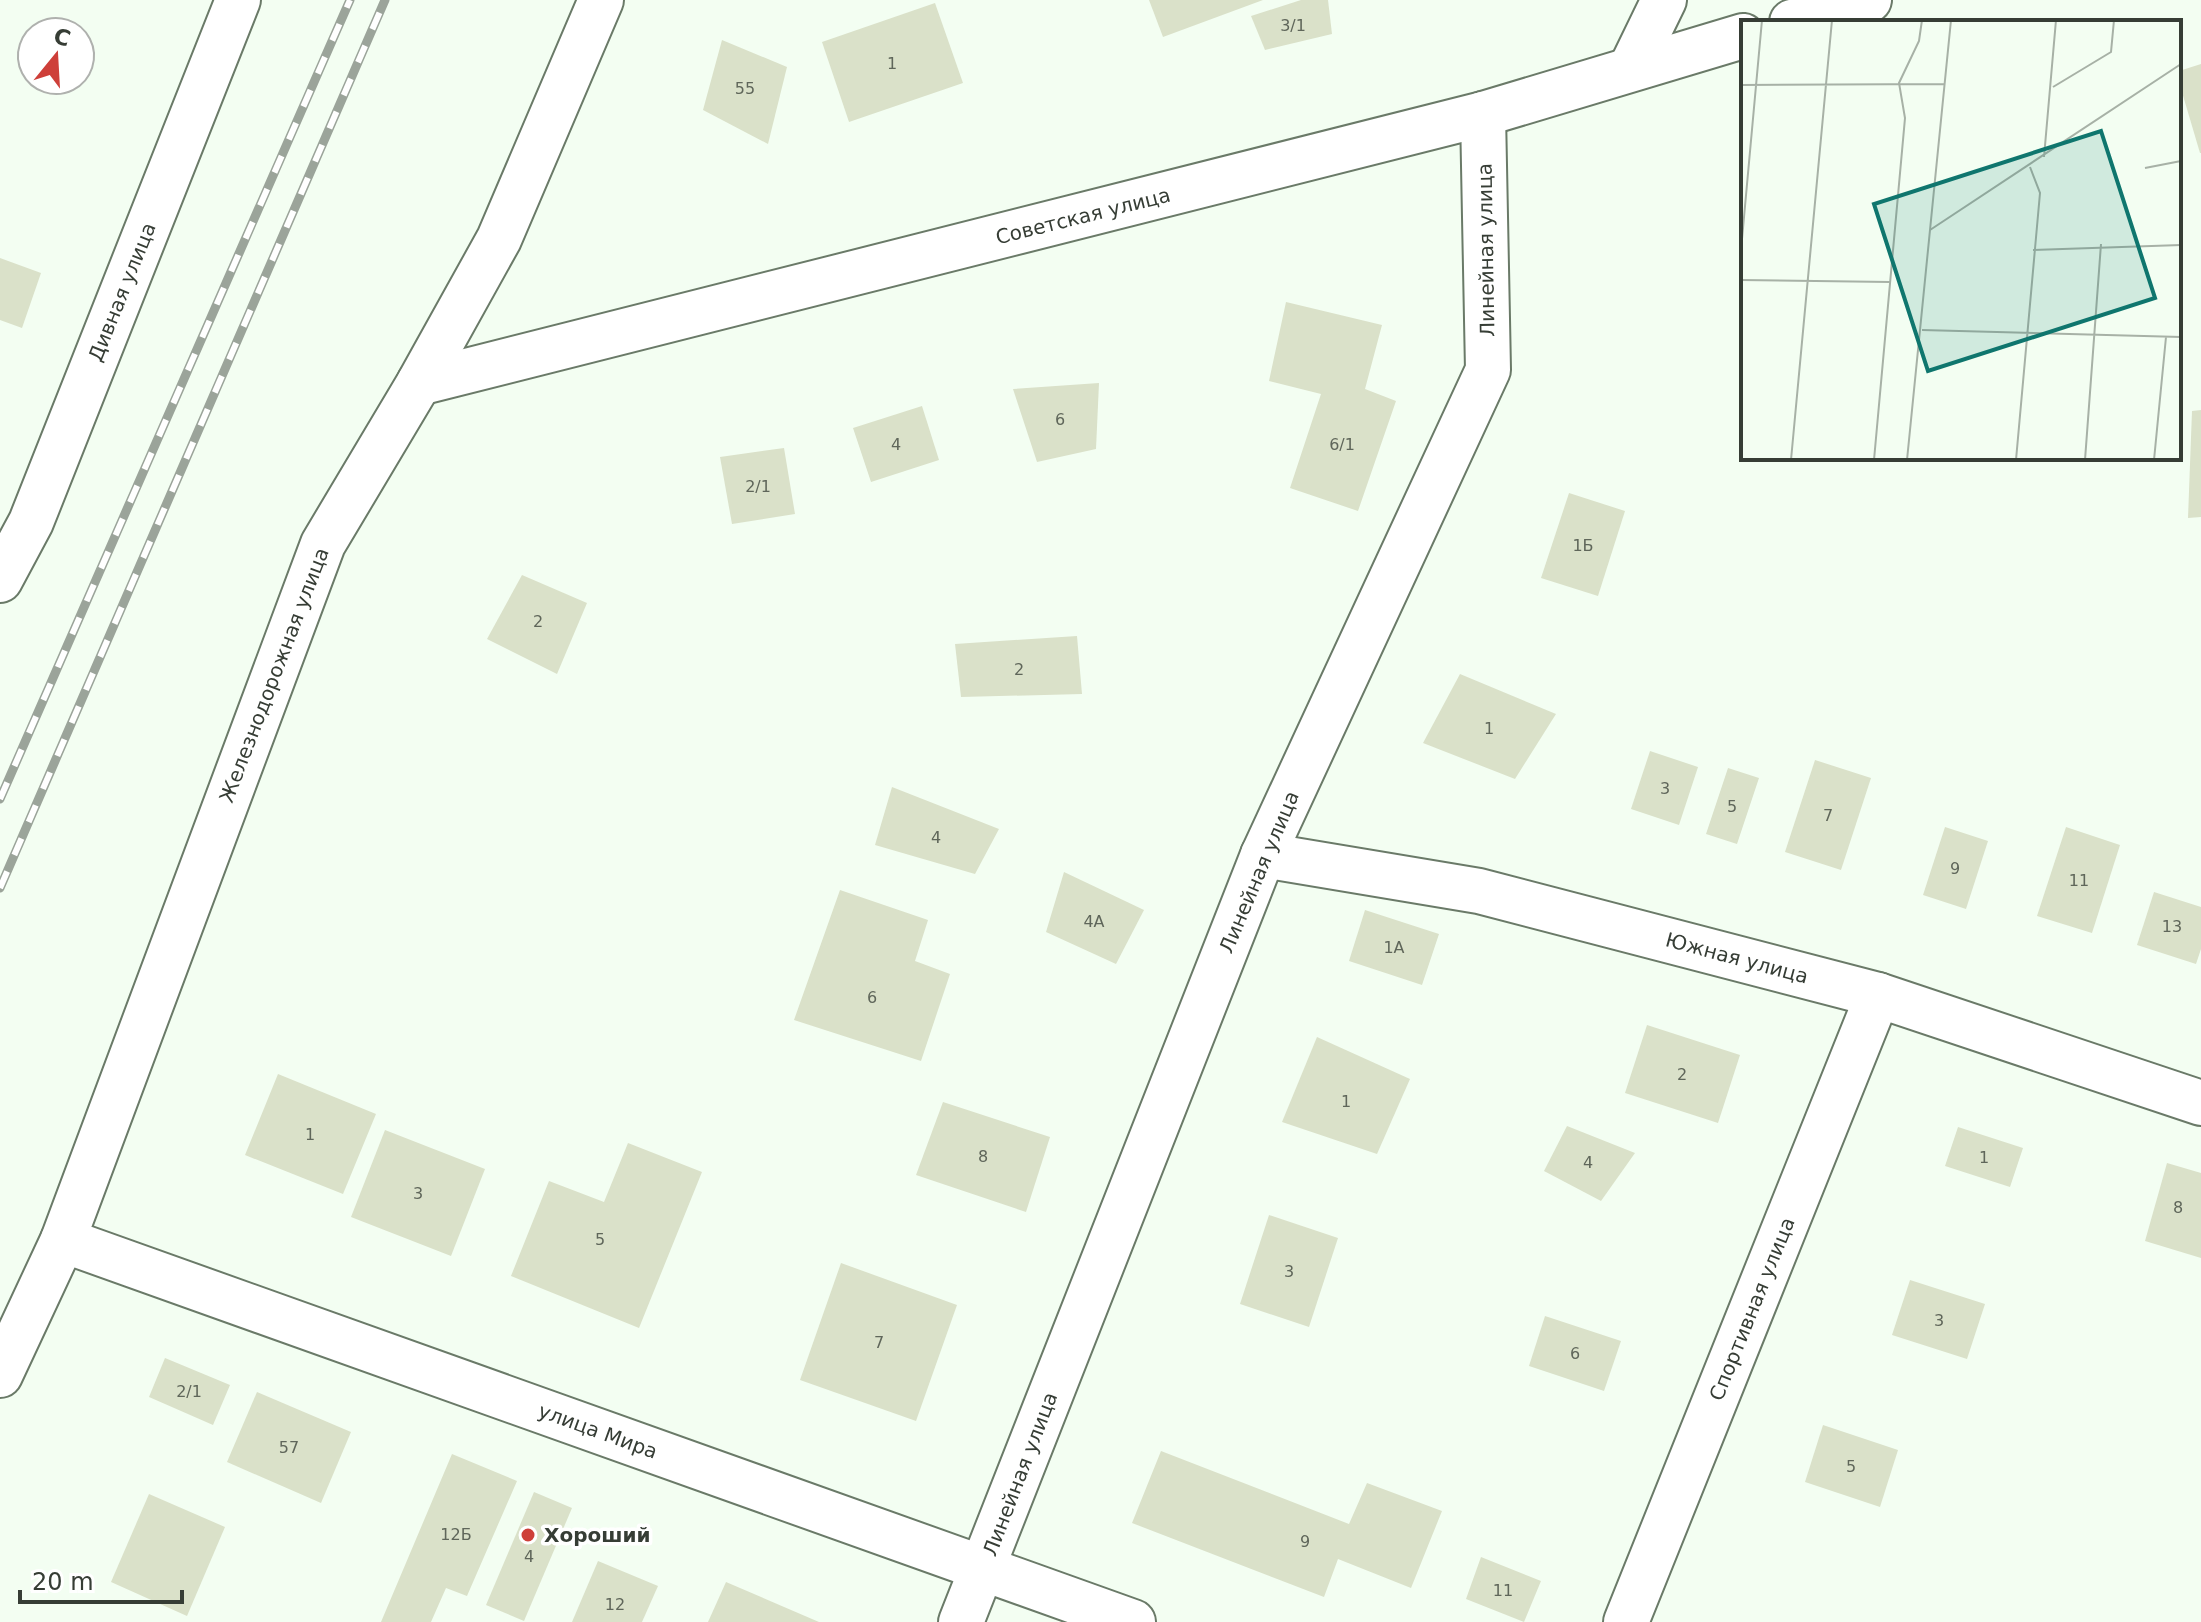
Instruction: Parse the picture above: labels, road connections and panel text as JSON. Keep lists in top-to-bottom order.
{
  "streets": {
    "street": [
      "Советская улица",
      "Линейная улица",
      "Дивная улица",
      "Железнодорожная улица",
      "Южная улица",
      "Спортивная улица",
      "улица Мира"
    ]
  },
  "crossings": [
    ["Советская улица", "Линейная улица"],
    ["Советская улица", "Железнодорожная улица"],
    ["Линейная улица", "Южная улица"],
    ["Линейная улица", "улица Мира"],
    ["Железнодорожная улица", "улица Мира"],
    ["Южная улица", "Спортивная улица"]
  ],
  "places": ["Хороший"],
  "house_numbers": [
    "3/1",
    "1",
    "55",
    "6",
    "4",
    "6/1",
    "2/1",
    "1Б",
    "2",
    "2",
    "1",
    "3",
    "5",
    "7",
    "4",
    "9",
    "11",
    "4А",
    "13",
    "1А",
    "6",
    "2",
    "1",
    "1",
    "8",
    "1",
    "4",
    "3",
    "8",
    "5",
    "3",
    "3",
    "7",
    "6",
    "2/1",
    "57",
    "5",
    "12Б",
    "9",
    "4",
    "11",
    "12"
  ],
  "scale_bar": "20 m",
  "north": "top"
}
